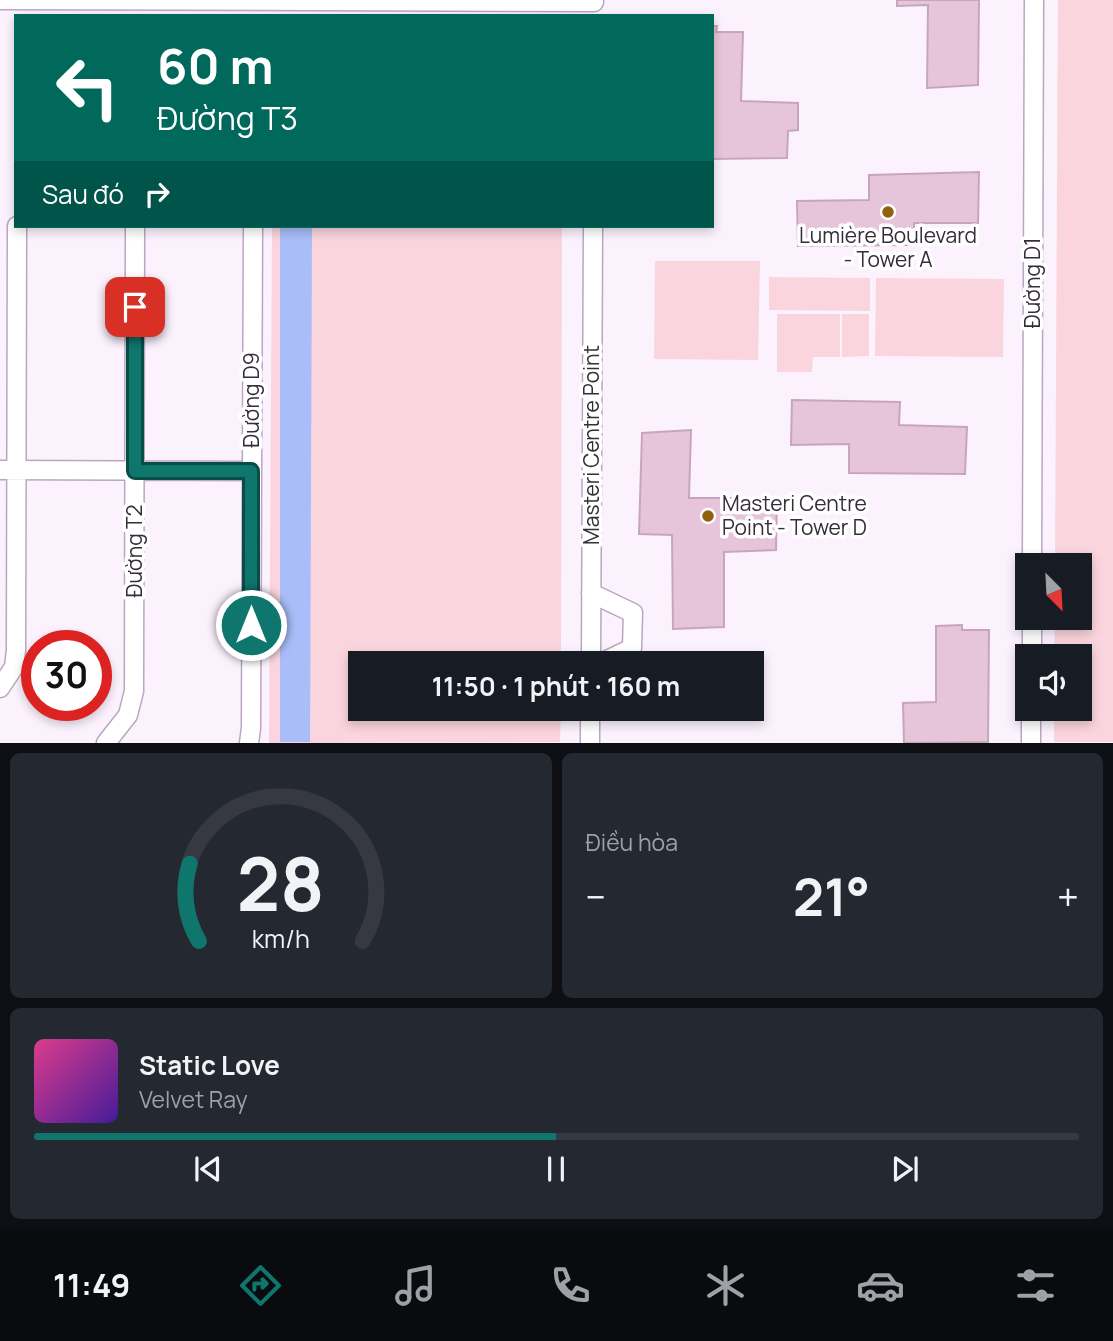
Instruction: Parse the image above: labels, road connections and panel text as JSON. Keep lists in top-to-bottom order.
{
  "streets": {
    "street": [
      "Đường D1",
      "Đường D9",
      "Masteri Centre Point",
      "Đường T2"
    ]
  },
  "places": ["Lumière Boulevard - Tower A", "Masteri Centre Point - Tower D"],
  "north": "bottom right",
  "page": {
    "turn": ["60 m", "Đường T3"],
    "then": "Sau đó",
    "limit": "30",
    "trip": "11:50 · 1 phút · 160 m",
    "tile": "Điều hòa",
    "heat": ["−", "21°", "+"],
    "song": ["Static Love", "Velvet Ray"],
    "tabs": "11:49",
    "gauge": ["28", "km/h"]
  }
}
